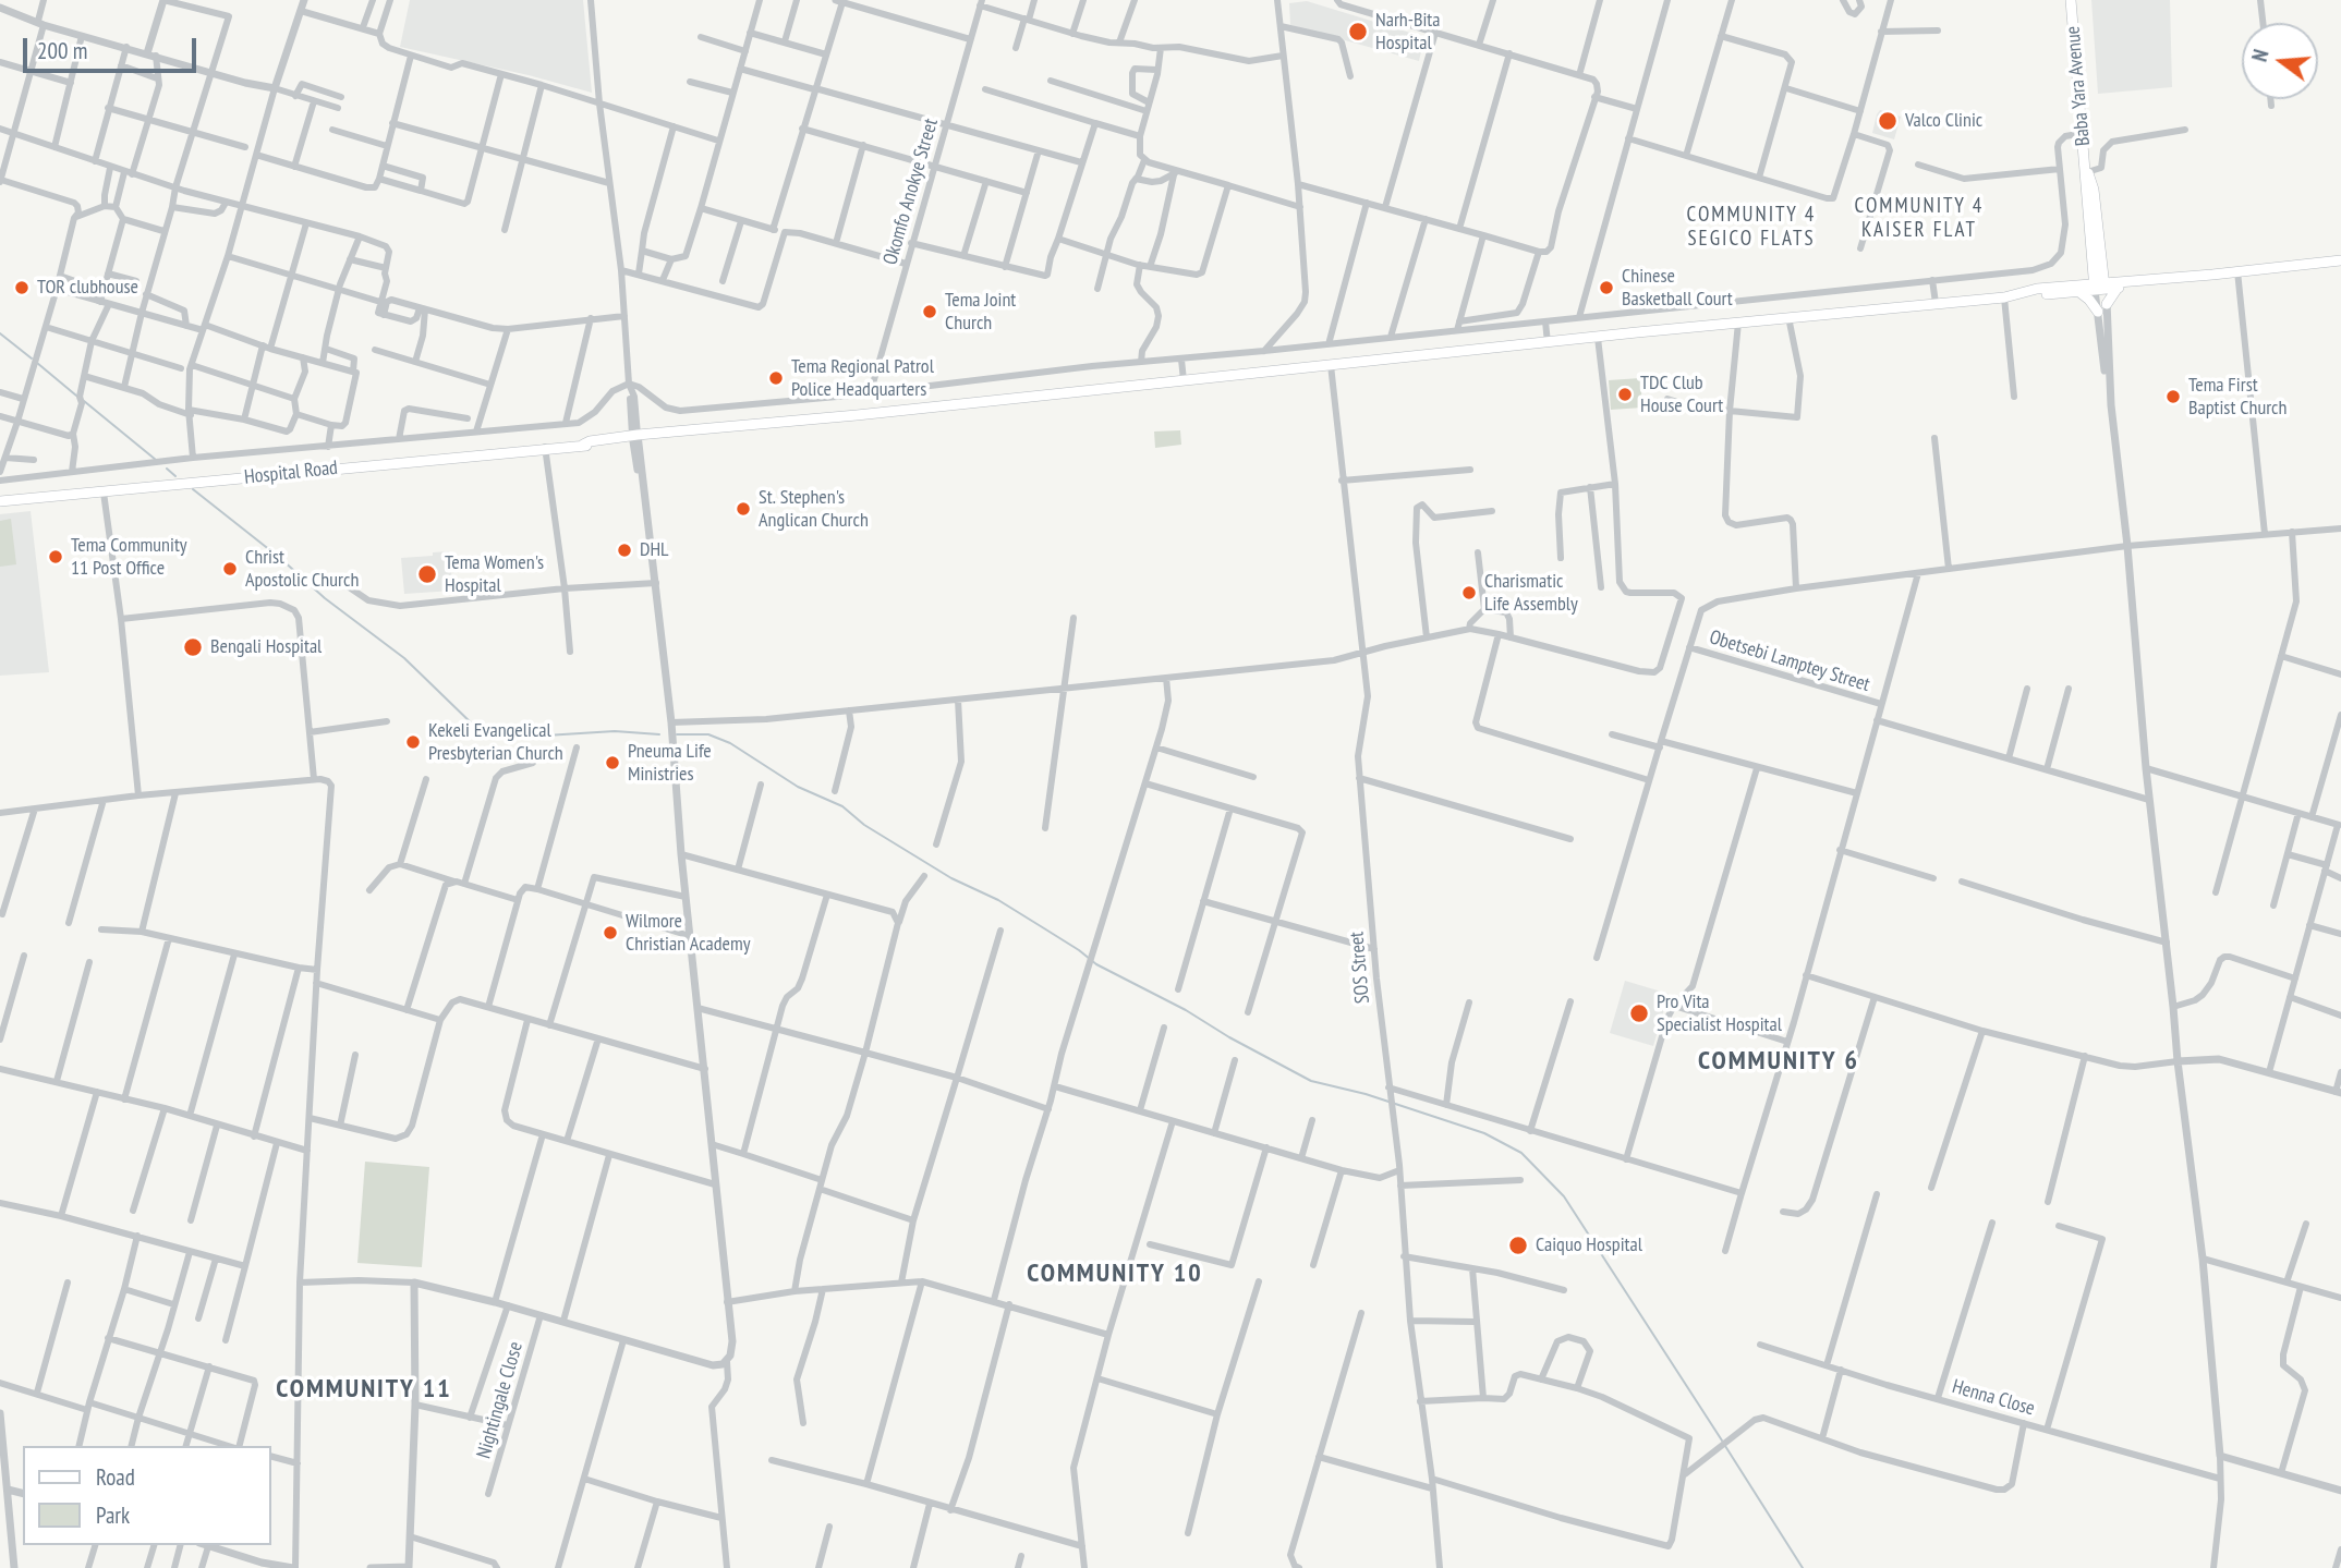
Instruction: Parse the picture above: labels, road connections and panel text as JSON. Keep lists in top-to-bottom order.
{
  "streets": {
    "main road": ["Baba Yara Avenue", "Hospital Road"],
    "street": [
      "Okomfo Anokye Street",
      "Obetsebi Lamptey Street",
      "SOS Street",
      "Henna Close",
      "Nightingale Close"
    ]
  },
  "crossings": [
    ["Baba Yara Avenue", "Hospital Road"],
    ["Hospital Road", "SOS Street"]
  ],
  "districts": [
    "COMMUNITY 4 KAISER FLAT",
    "COMMUNITY 4 SEGICO FLATS",
    "COMMUNITY 6",
    "COMMUNITY 10",
    "COMMUNITY 11"
  ],
  "places": [
    "Narh-Bita Hospital",
    "Valco Clinic",
    "TOR clubhouse",
    "Chinese Basketball Court",
    "Tema Joint Church",
    "Tema Regional Patrol Police Headquarters",
    "TDC Club House Court",
    "Tema First Baptist Church",
    "St. Stephen's Anglican Church",
    "DHL",
    "Tema Community 11 Post Office",
    "Christ Apostolic Church",
    "Tema Women's Hospital",
    "Charismatic Life Assembly",
    "Bengali Hospital",
    "Kekeli Evangelical Presbyterian Church",
    "Pneuma Life Ministries",
    "Wilmore Christian Academy",
    "Pro Vita Specialist Hospital",
    "Caiquo Hospital"
  ],
  "legend": ["Road", "Park"],
  "scale_bar": "200 m",
  "north": "left"
}
